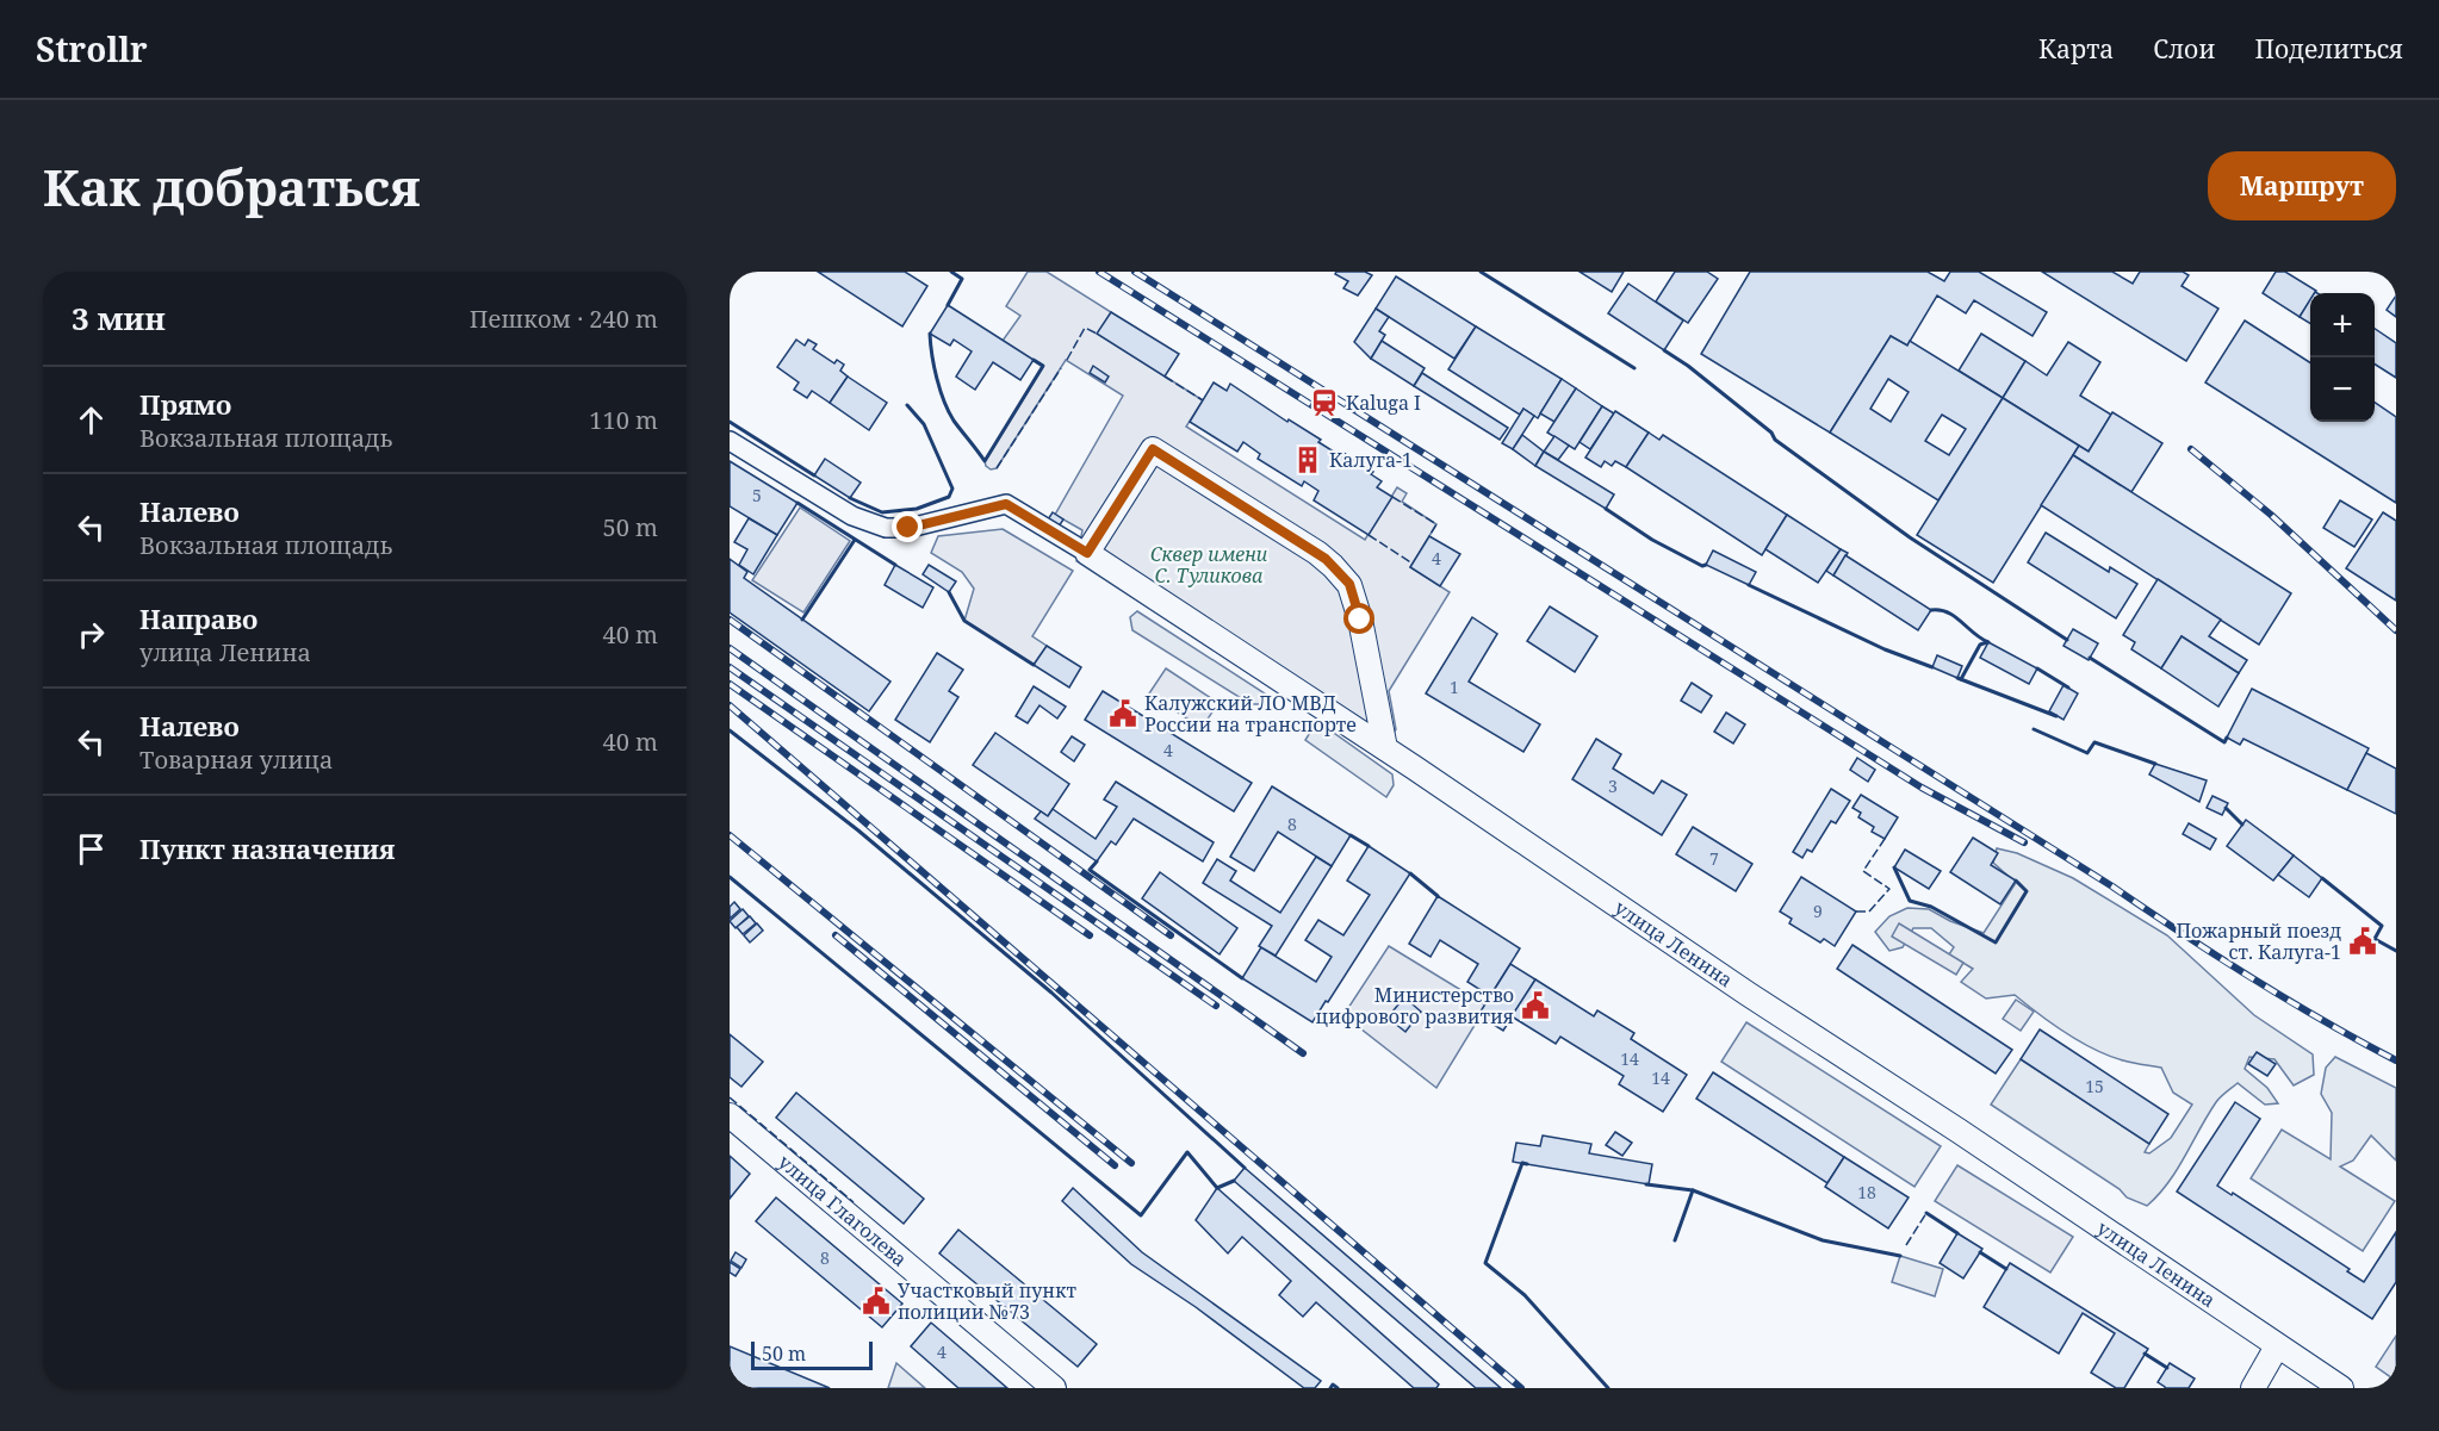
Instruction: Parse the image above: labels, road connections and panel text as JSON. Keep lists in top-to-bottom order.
{
  "streets": {
    "main road": ["улица Ленина", "улица Глаголева"]
  },
  "parks": ["Сквер имени С. Туликова"],
  "places": {
    "station": ["Kaluga I"],
    "building": ["Калуга-1"],
    "public building": [
      "Калужский ЛО МВД России на транспорте",
      "Пожарный поезд ст. Калуга-1",
      "Министерство цифрового развития",
      "Участковый пункт полиции №73"
    ]
  },
  "house_numbers": [
    "5",
    "4",
    "1",
    "4",
    "3",
    "8",
    "7",
    "9",
    "14",
    "14",
    "15",
    "18",
    "8",
    "4"
  ],
  "scale_bar": "50 m",
  "page": {
    "header": "Strollr",
    "nav": ["Карта", "Слои", "Поделиться"],
    "buttons": "Маршрут",
    "title": "Как добраться",
    "heading": ["3 мин", "Пешком · 240 m"],
    "map_buttons": ["+", "−"],
    "list": [
      ["Прямо", "Вокзальная площадь", "110 m"],
      ["Налево", "Вокзальная площадь", "50 m"],
      ["Направо", "улица Ленина", "40 m"],
      ["Налево", "Товарная улица", "40 m"],
      "Пункт назначения"
    ],
    "scale": "50 m"
  }
}
